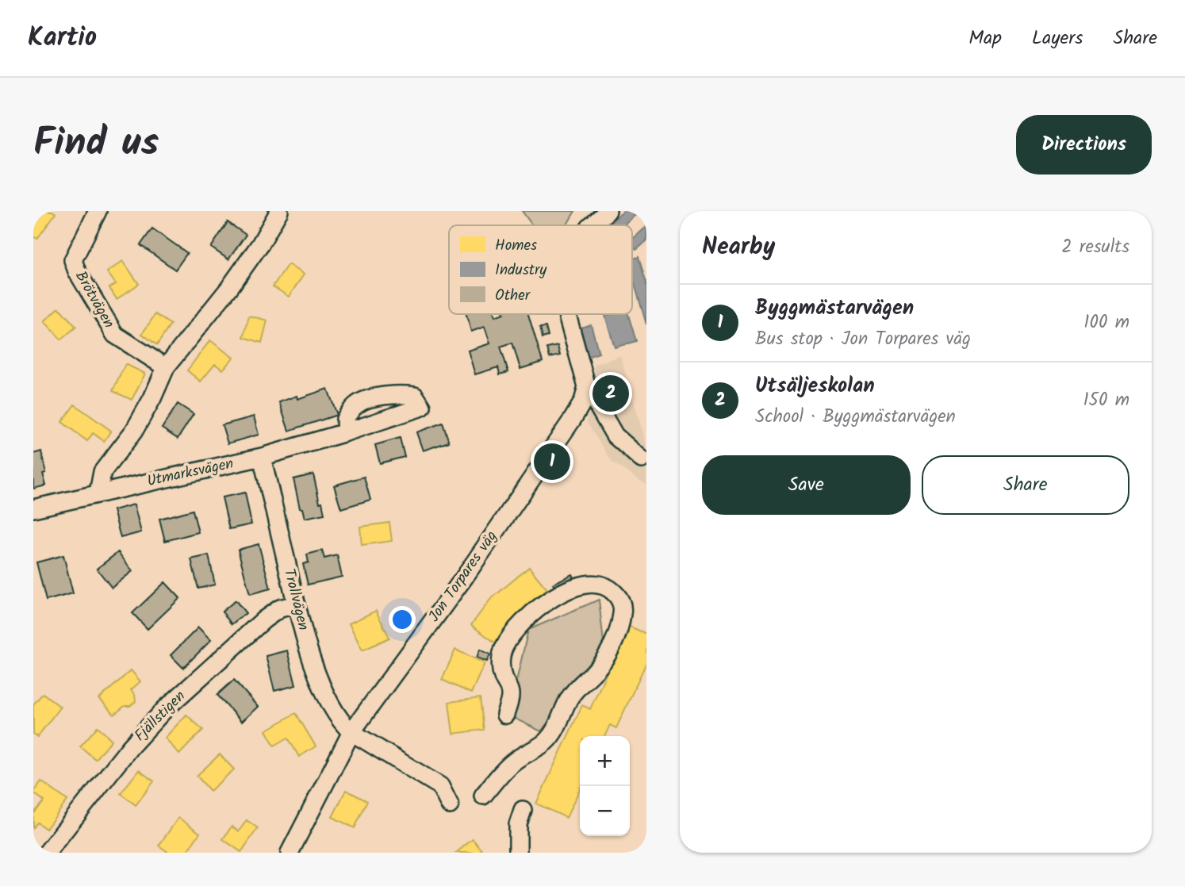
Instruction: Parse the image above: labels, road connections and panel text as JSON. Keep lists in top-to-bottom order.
{
  "streets": {
    "street": [
      "Brötvägen",
      "Utmarksvägen",
      "Jon Torpares väg",
      "Trollvägen",
      "Fjällstigen"
    ]
  },
  "crossings": [
    ["Utmarksvägen", "Trollvägen"],
    ["Jon Torpares väg", "Trollvägen"],
    ["Trollvägen", "Fjällstigen"]
  ],
  "legend": ["Homes", "Industry", "Other"],
  "page": {
    "header": "Kartio",
    "nav": ["Map", "Layers", "Share"],
    "title": "Find us",
    "buttons": [
      "Directions",
      ["Save", "Share"]
    ],
    "heading": ["Nearby", "2 results"],
    "list": [
      {
        "mark": "1",
        "name": "Byggmästarvägen",
        "note": "Bus stop · Jon Torpares väg",
        "value": "100 m"
      },
      {
        "mark": "2",
        "name": "Utsäljeskolan",
        "note": "School · Byggmästarvägen",
        "value": "150 m"
      }
    ],
    "pins": ["2", "1"],
    "map_buttons": ["+", "−"]
  }
}
